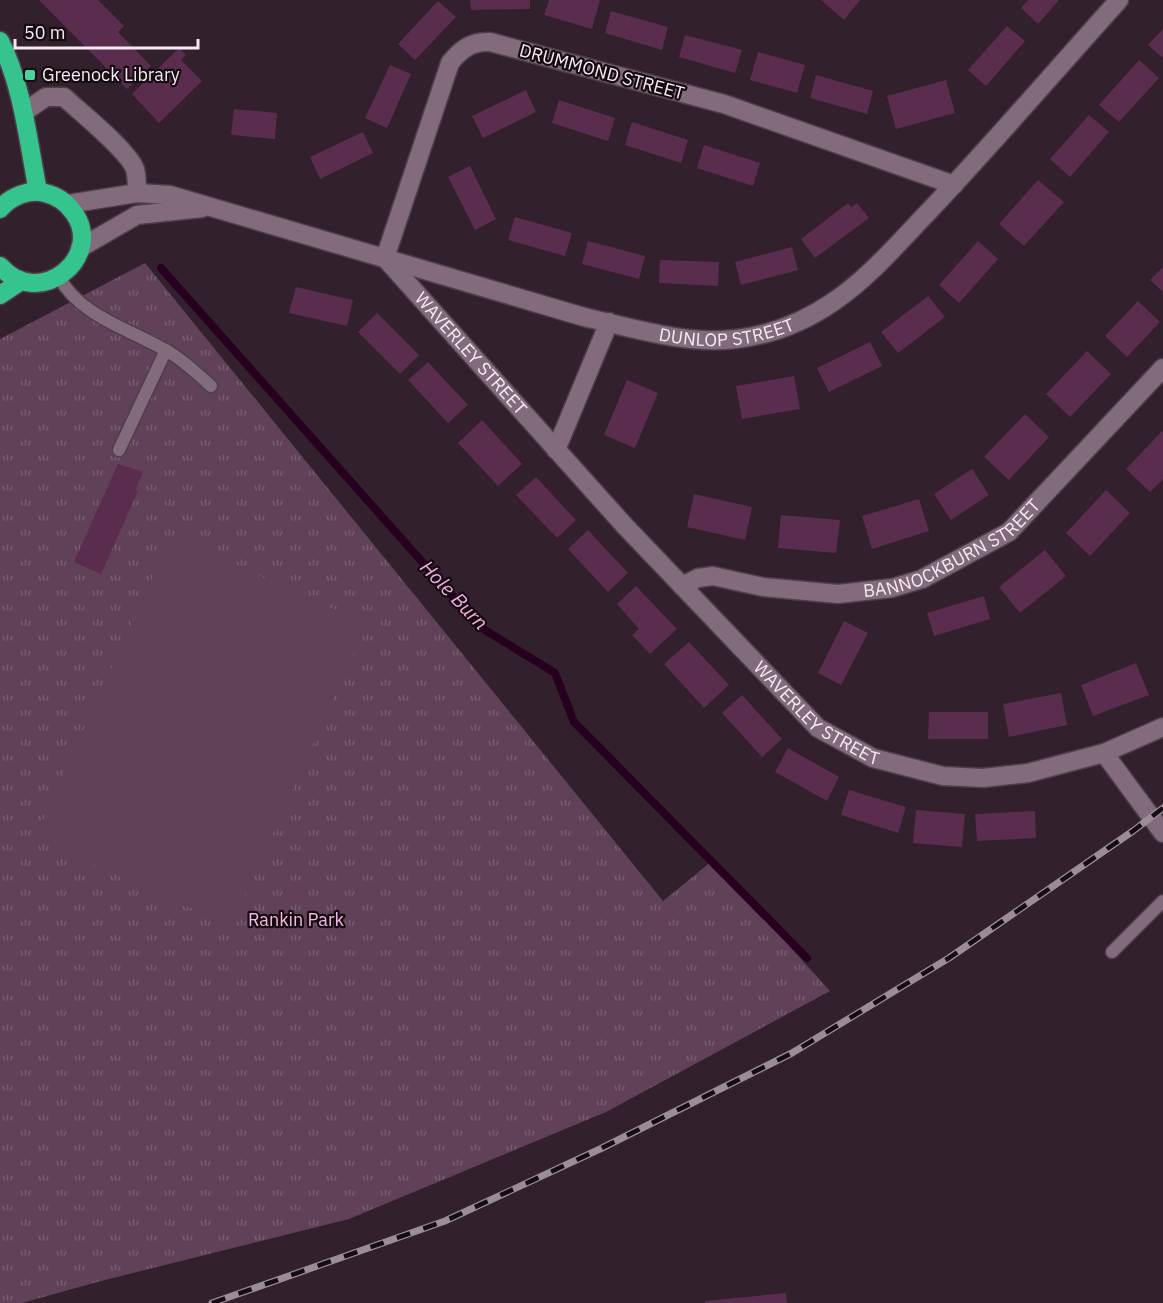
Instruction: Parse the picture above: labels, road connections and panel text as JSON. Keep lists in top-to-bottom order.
{
  "streets": {
    "street": [
      "DRUMMOND STREET",
      "DUNLOP STREET",
      "WAVERLEY STREET",
      "BANNOCKBURN STREET"
    ]
  },
  "crossings": [
    ["DRUMMOND STREET", "DUNLOP STREET"],
    ["DRUMMOND STREET", "WAVERLEY STREET"],
    ["DUNLOP STREET", "WAVERLEY STREET"],
    ["WAVERLEY STREET", "BANNOCKBURN STREET"]
  ],
  "water": ["Hole Burn"],
  "parks": ["Rankin Park"],
  "places": {
    "transit": ["Greenock Library"]
  },
  "scale_bar": "50 m"
}
